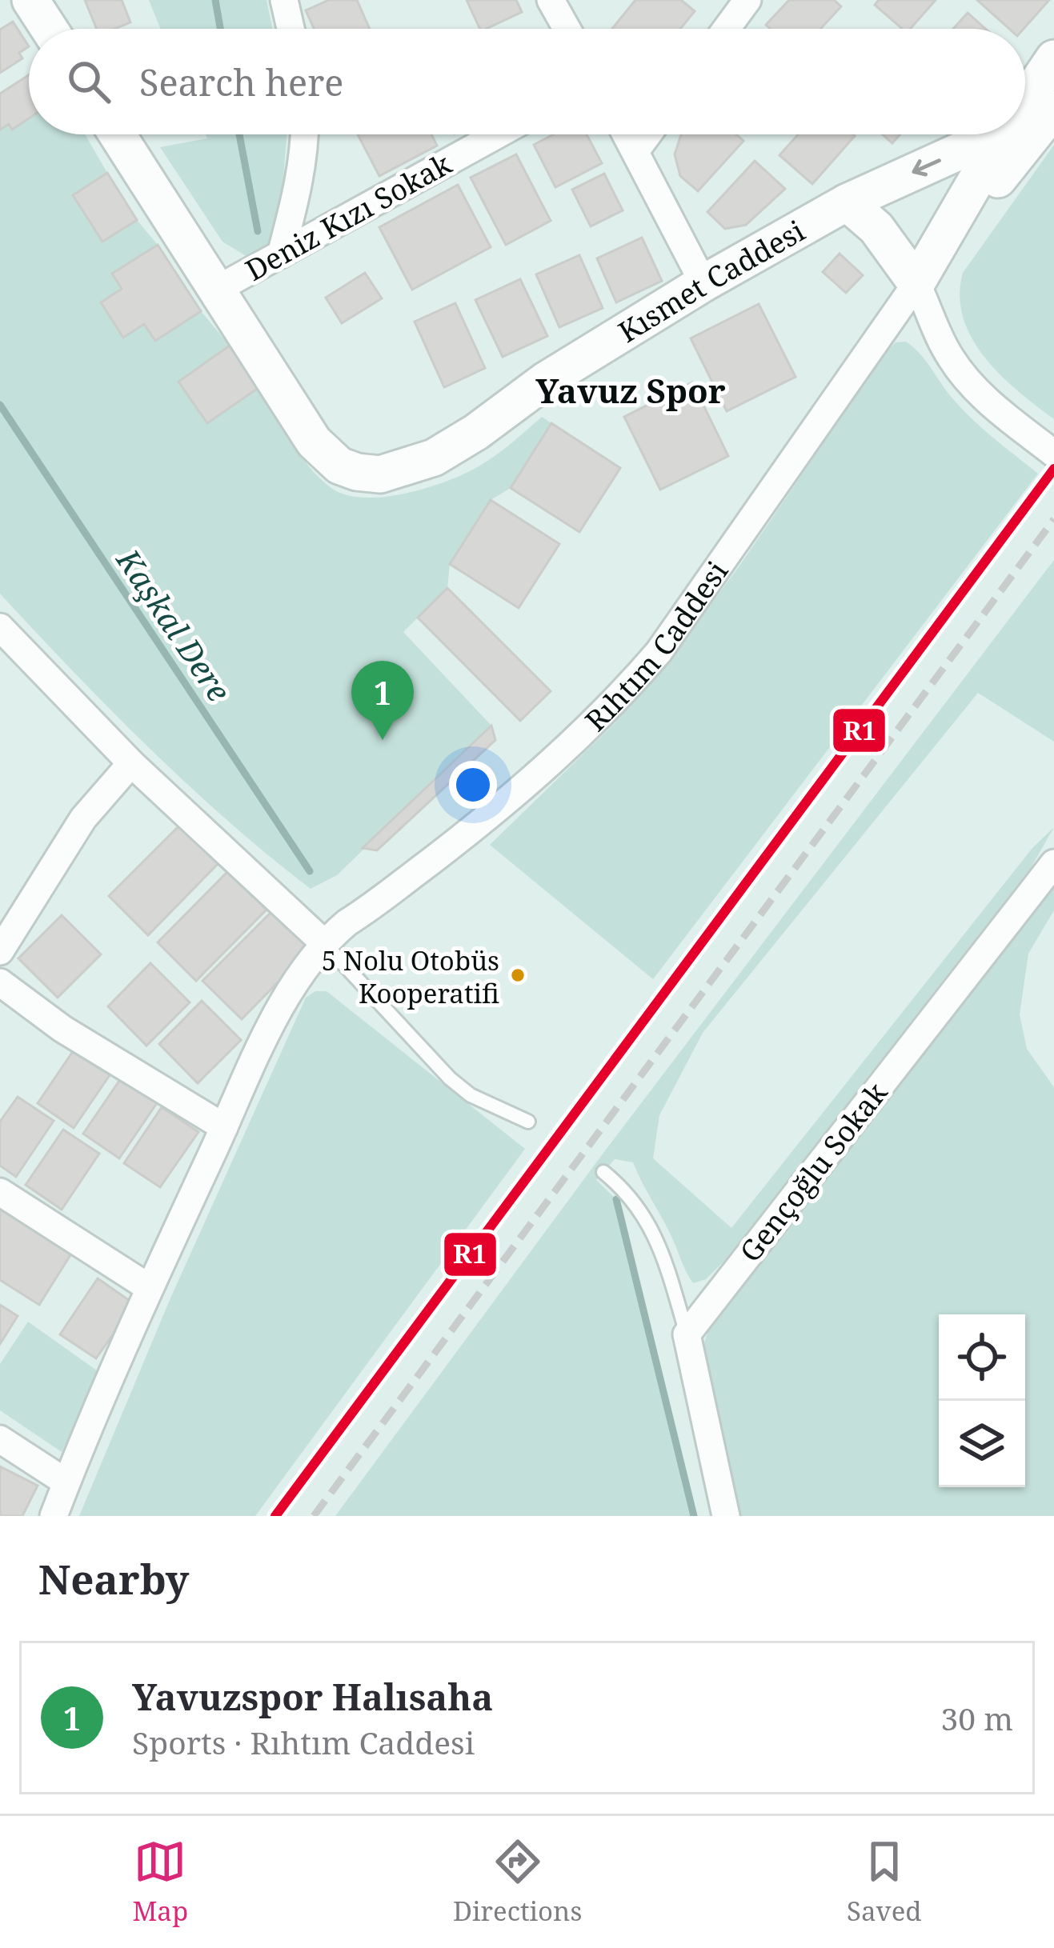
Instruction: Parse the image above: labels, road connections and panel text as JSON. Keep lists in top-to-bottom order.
{
  "streets": {
    "main road": ["Kısmet Caddesi", "Rıhtım Caddesi"],
    "street": ["Deniz Kızı Sokak", "Gençoğlu Sokak"]
  },
  "crossings": [
    ["Deniz Kızı Sokak", "Kısmet Caddesi"]
  ],
  "districts": ["Yavuz Spor"],
  "water": ["Kaşkal Dere"],
  "places": ["5 Nolu Otobüs Kooperatifi"],
  "lines": ["transit line R1"],
  "page": {
    "search": "Search here",
    "pins": "1",
    "heading": "Nearby",
    "list": [
      {
        "mark": "1",
        "name": "Yavuzspor Halısaha",
        "note": "Sports · Rıhtım Caddesi",
        "value": "30 m"
      }
    ],
    "nav": ["Map", "Directions", "Saved"]
  }
}
